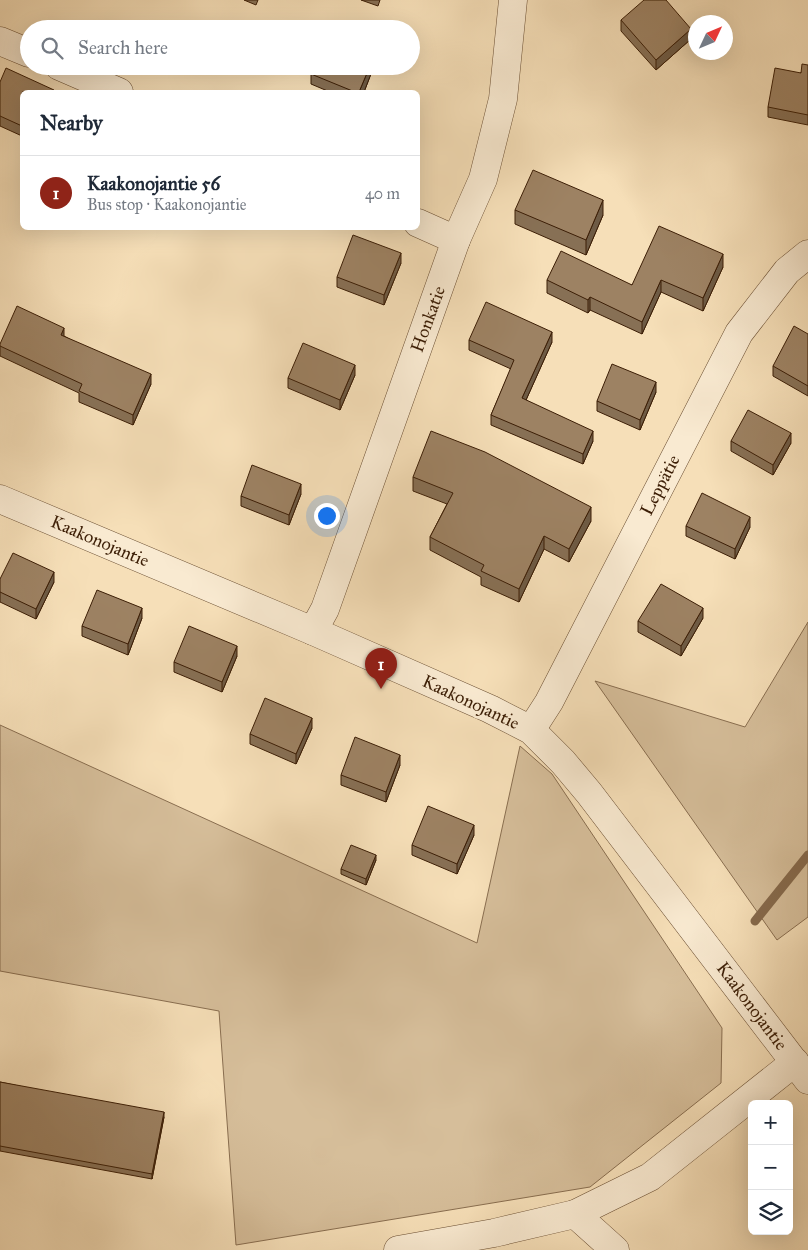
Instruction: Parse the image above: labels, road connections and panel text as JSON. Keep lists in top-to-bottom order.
{
  "streets": {
    "street": ["Honkatie", "Leppätie", "Kaakonojantie"]
  },
  "crossings": [
    ["Honkatie", "Kaakonojantie"],
    ["Leppätie", "Kaakonojantie"]
  ],
  "north": "top right",
  "page": {
    "search": "Search here",
    "heading": "Nearby",
    "list": [
      {
        "mark": "1",
        "name": "Kaakonojantie 56",
        "note": "Bus stop · Kaakonojantie",
        "value": "40 m"
      }
    ],
    "pins": "1",
    "map_buttons": ["+", "−"]
  }
}
